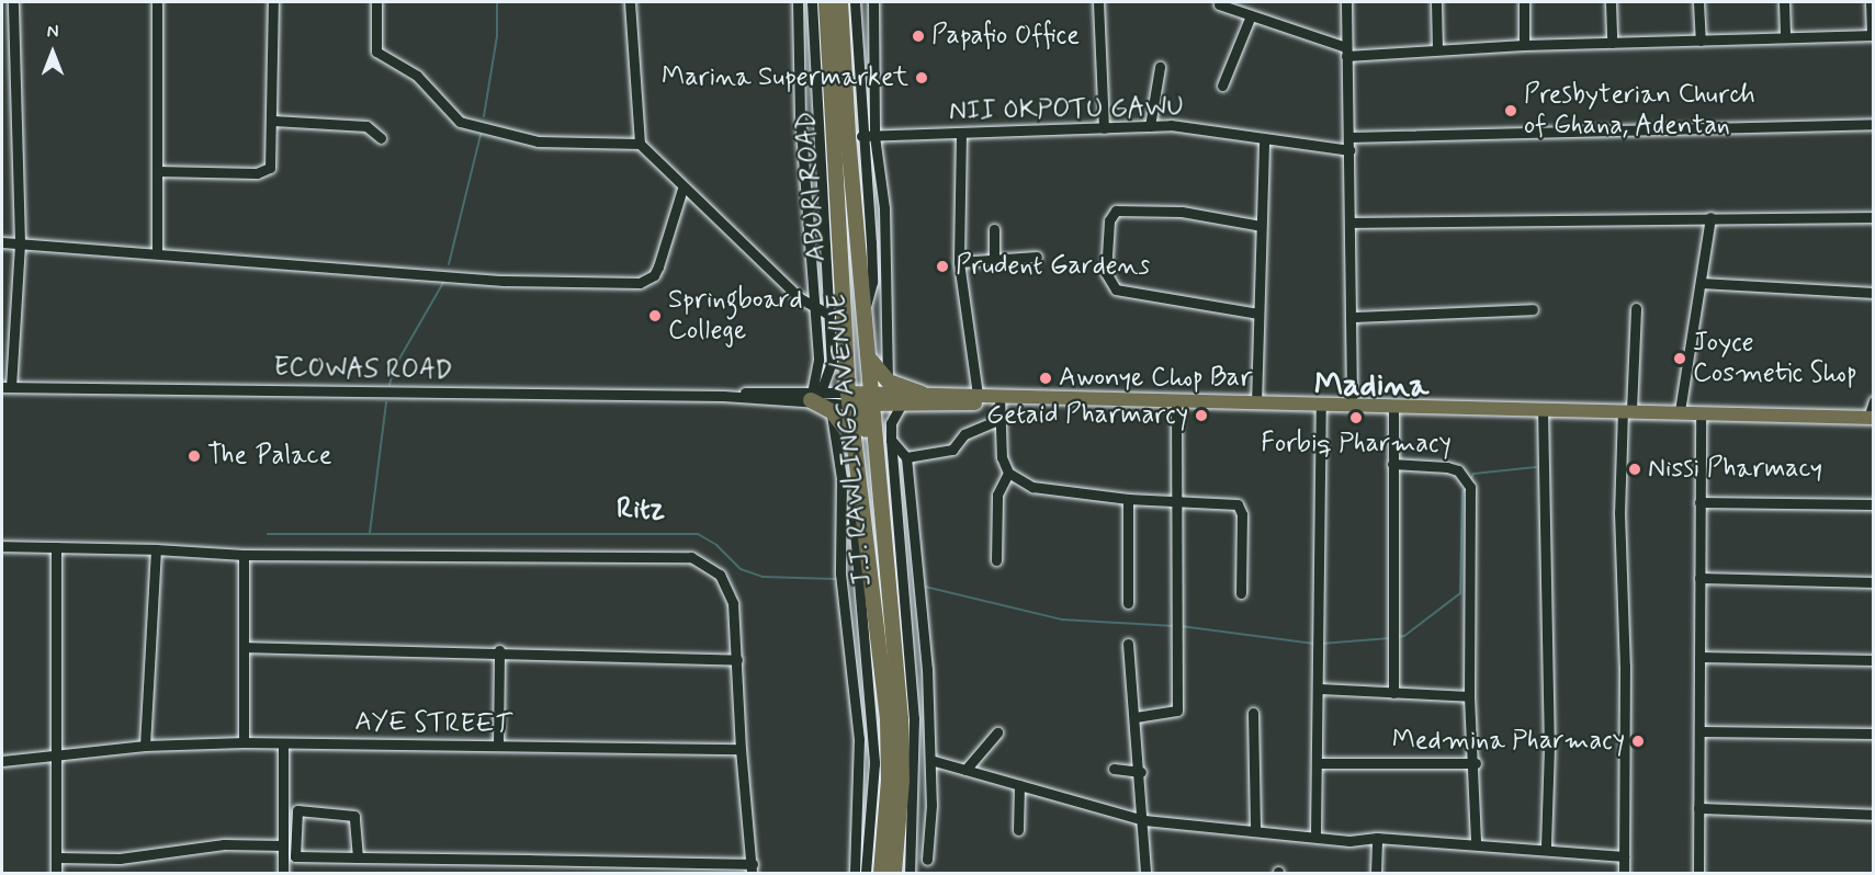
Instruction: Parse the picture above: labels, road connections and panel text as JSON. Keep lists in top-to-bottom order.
{
  "streets": {
    "highway": ["ABURI ROAD", "J.J. RAWLINGS AVENUE"],
    "street": ["NII OKPOTU GAWU", "ECOWAS ROAD", "AYE STREET"]
  },
  "crossings": [
    ["ABURI ROAD", "ECOWAS ROAD"],
    ["ABURI ROAD", "J.J. RAWLINGS AVENUE"],
    ["ECOWAS ROAD", "J.J. RAWLINGS AVENUE"]
  ],
  "districts": ["Madina", "Ritz"],
  "places": [
    "Papafio Office",
    "Marina Supermarket",
    "Presbyterian Church of Ghana, Adentan",
    "Prudent Gardens",
    "Springboard College",
    "Joyce Cosmetic Shop",
    "Awonye Chop Bar",
    "Getaid Pharmarcy",
    "Forbiq Pharmacy",
    "The Palace",
    "Nissi Pharmacy",
    "Medmina Pharmacy"
  ],
  "north": "top"
}
